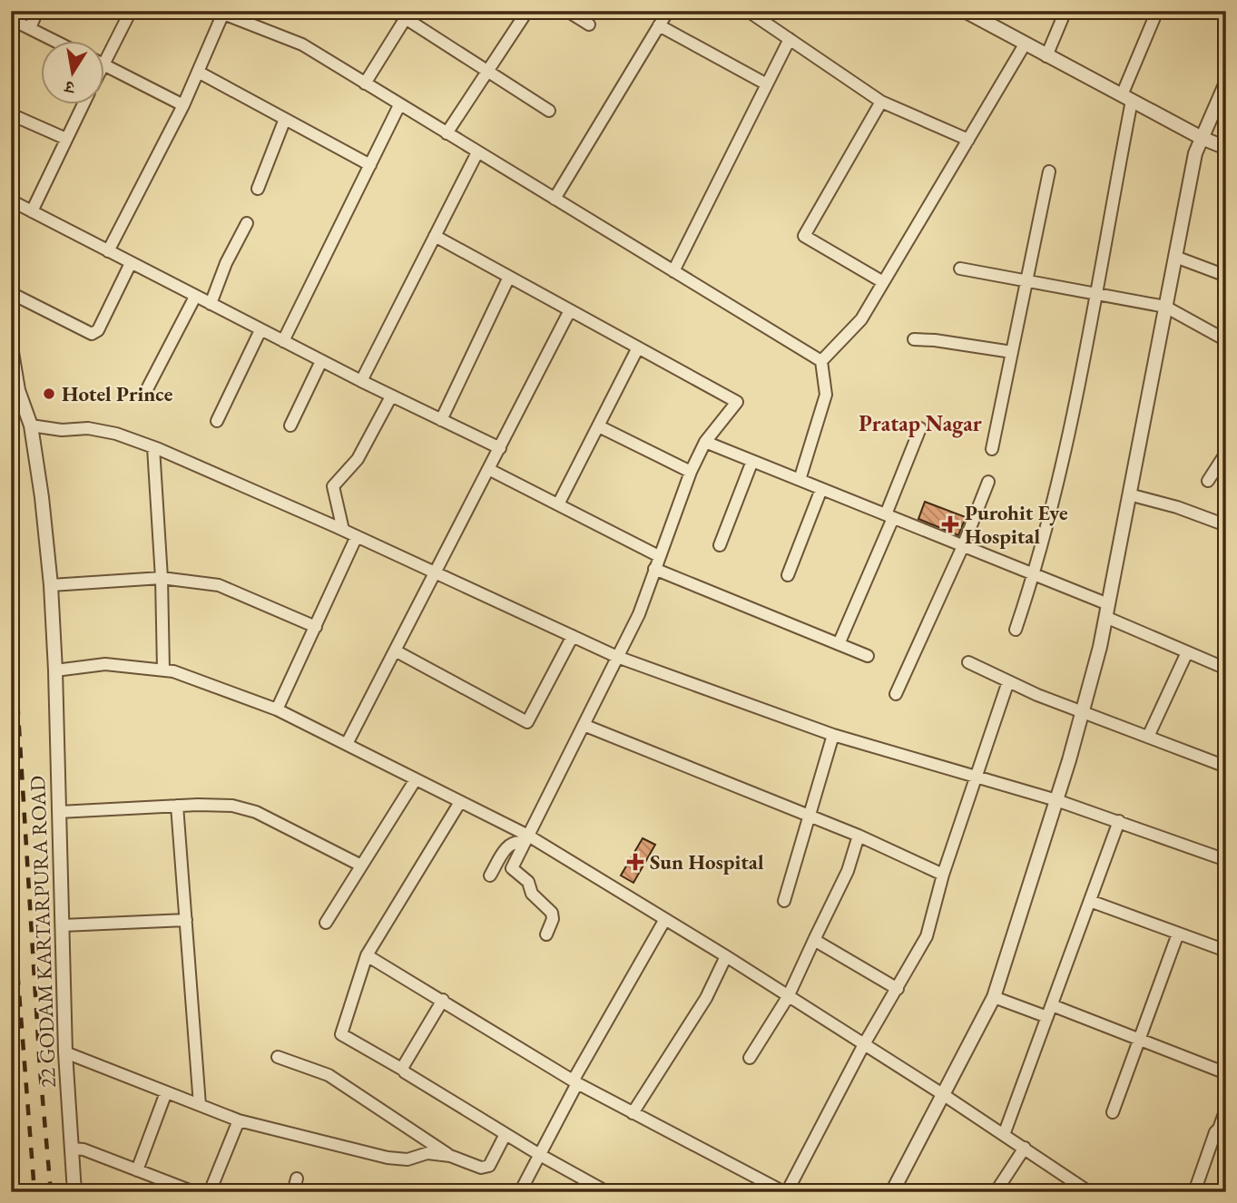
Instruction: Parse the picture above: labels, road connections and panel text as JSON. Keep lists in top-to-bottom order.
{
  "streets": {
    "street": ["22 GODAM KARTARPURA ROAD"]
  },
  "districts": ["Pratap Nagar"],
  "places": {
    "other": ["Hotel Prince"],
    "health": ["Purohit Eye Hospital", "Sun Hospital"]
  },
  "north": "bottom"
}
